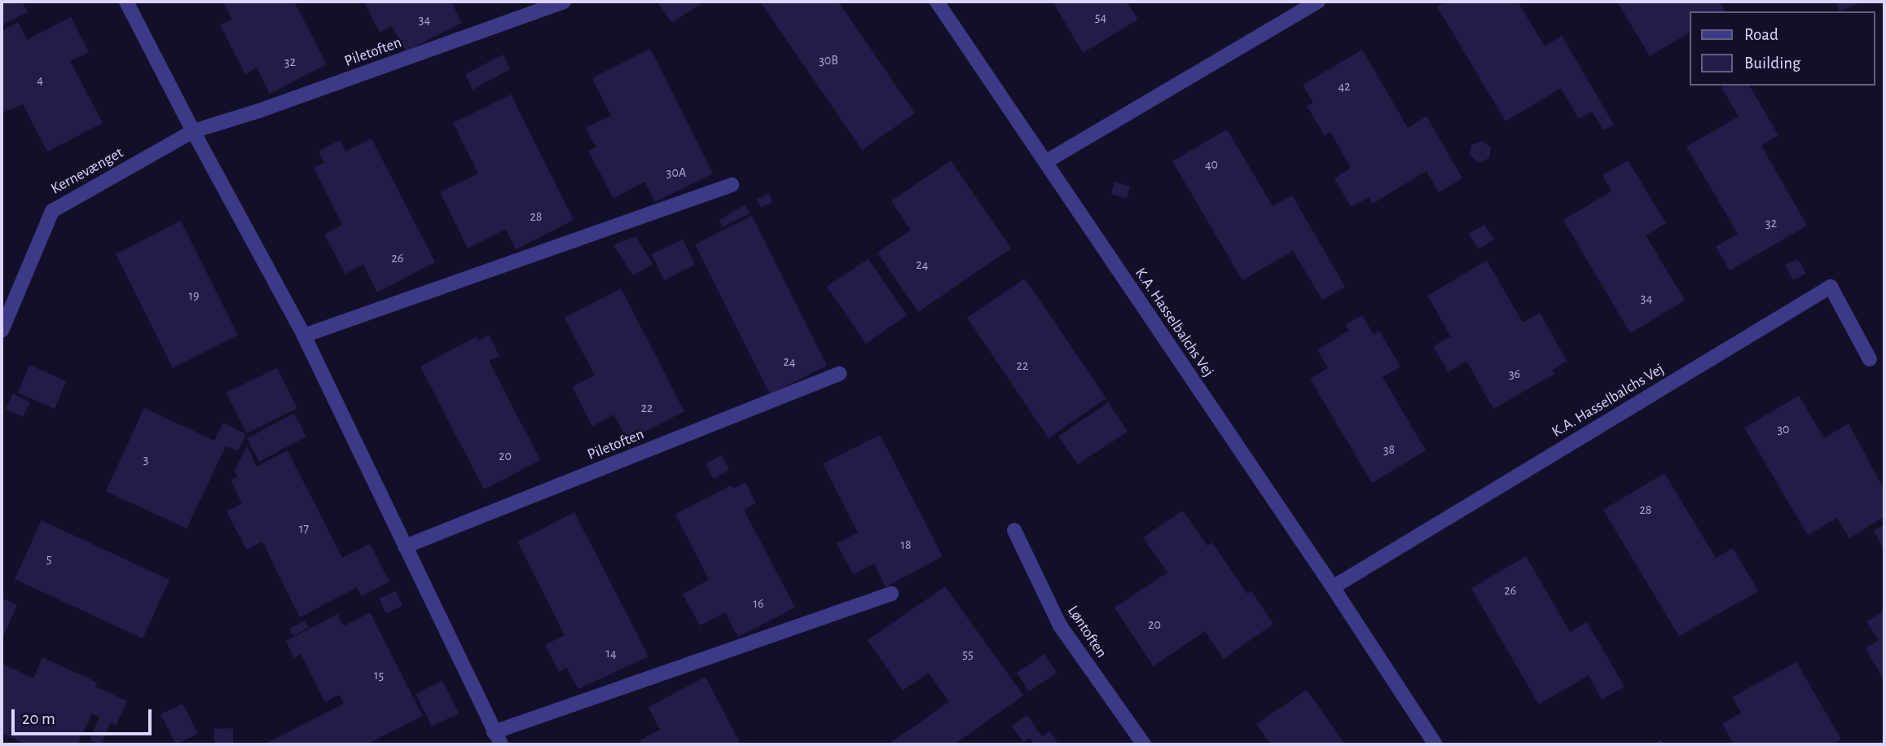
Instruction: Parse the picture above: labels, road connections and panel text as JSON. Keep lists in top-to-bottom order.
{
  "streets": {
    "street": [
      "Piletoften",
      "Kernevænget",
      "K.A. Hasselbalchs Vej",
      "Løntoften"
    ]
  },
  "crossings": [
    ["Piletoften", "Kernevænget"]
  ],
  "house_numbers": [
    "54",
    "34",
    "30B",
    "32",
    "4",
    "42",
    "40",
    "30A",
    "28",
    "32",
    "26",
    "24",
    "19",
    "34",
    "24",
    "22",
    "36",
    "22",
    "30",
    "38",
    "20",
    "3",
    "28",
    "17",
    "18",
    "5",
    "26",
    "16",
    "20",
    "14",
    "55",
    "15"
  ],
  "legend": ["Road", "Building"],
  "scale_bar": "20 m"
}
